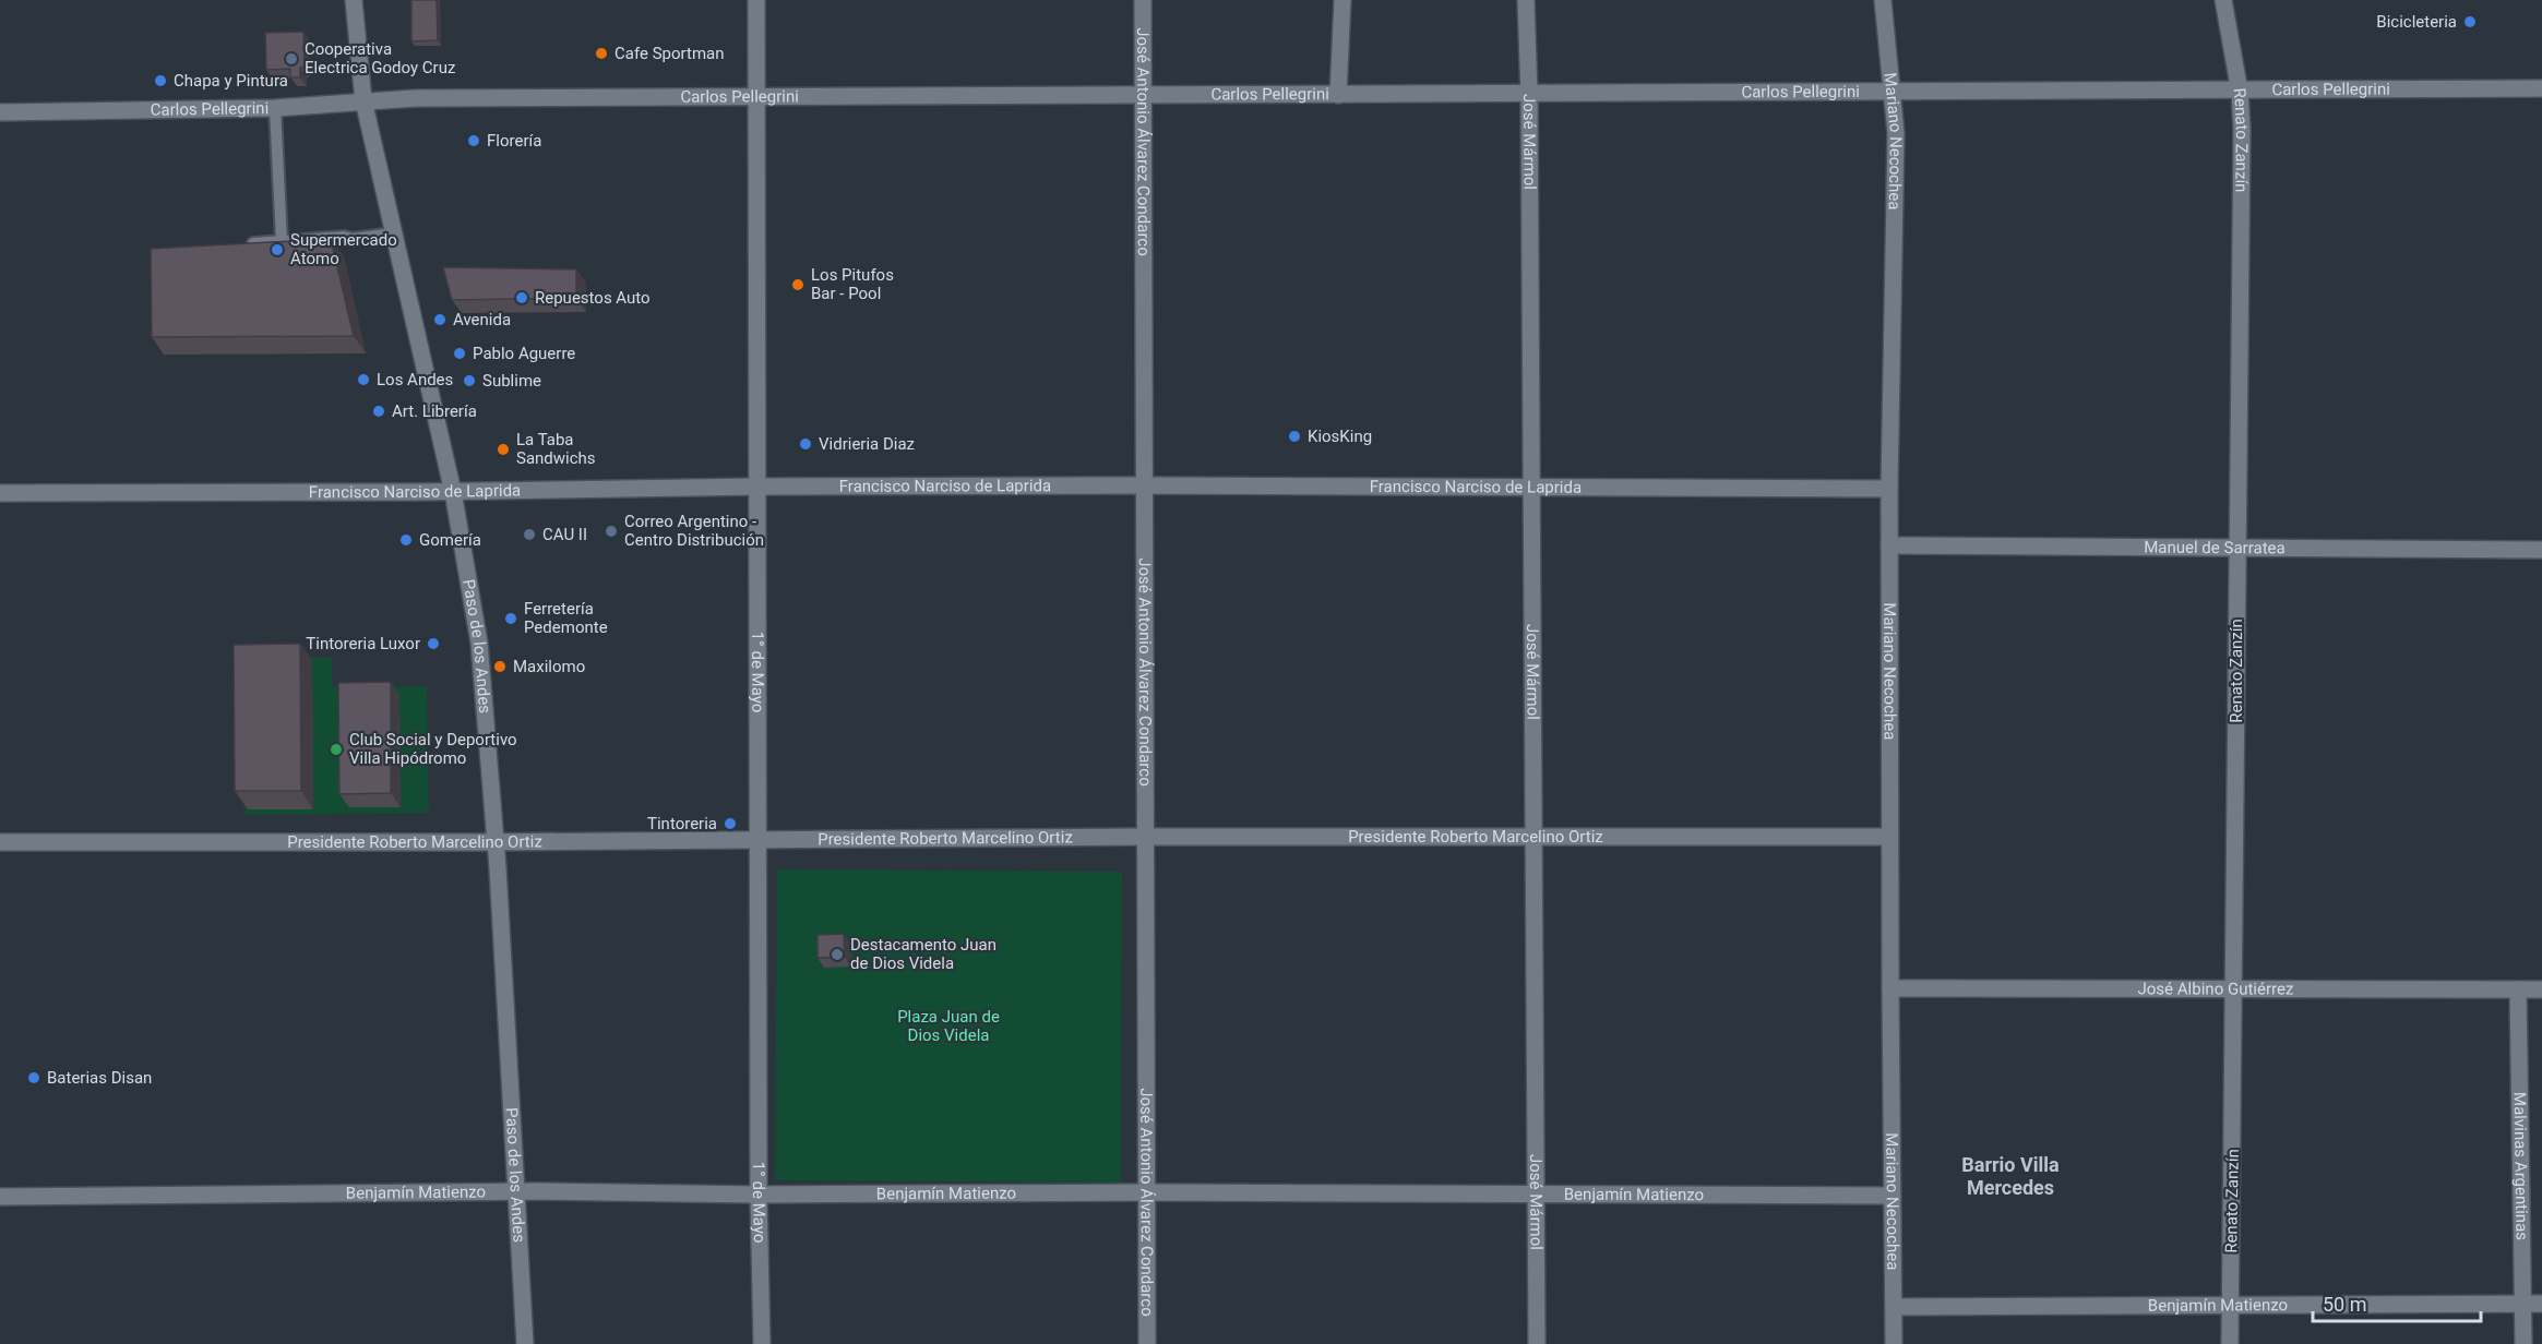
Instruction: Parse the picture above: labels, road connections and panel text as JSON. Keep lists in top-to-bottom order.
{
  "streets": {
    "street": [
      "Carlos Pellegrini",
      "Renato Zanzín",
      "José Antonio Álvarez Condarco",
      "José Mármol",
      "Mariano Necochea",
      "Francisco Narciso de Laprida",
      "Manuel de Sarratea",
      "Paso de los Andes",
      "1° de Mayo",
      "Presidente Roberto Marcelino Ortiz",
      "José Albino Gutiérrez",
      "Malvinas Argentinas",
      "Benjamín Matienzo"
    ]
  },
  "crossings": [
    ["Carlos Pellegrini", "Renato Zanzín"],
    ["Carlos Pellegrini", "José Antonio Álvarez Condarco"],
    ["Carlos Pellegrini", "José Mármol"],
    ["Carlos Pellegrini", "Mariano Necochea"],
    ["Carlos Pellegrini", "Paso de los Andes"],
    ["Carlos Pellegrini", "1° de Mayo"],
    ["Renato Zanzín", "Manuel de Sarratea"],
    ["Renato Zanzín", "José Albino Gutiérrez"],
    ["Renato Zanzín", "Benjamín Matienzo"],
    ["José Antonio Álvarez Condarco", "Francisco Narciso de Laprida"],
    ["José Antonio Álvarez Condarco", "Presidente Roberto Marcelino Ortiz"],
    ["José Antonio Álvarez Condarco", "Benjamín Matienzo"],
    ["José Mármol", "Francisco Narciso de Laprida"],
    ["José Mármol", "Presidente Roberto Marcelino Ortiz"],
    ["José Mármol", "Benjamín Matienzo"],
    ["Mariano Necochea", "Francisco Narciso de Laprida"],
    ["Mariano Necochea", "Manuel de Sarratea"],
    ["Mariano Necochea", "Presidente Roberto Marcelino Ortiz"],
    ["Mariano Necochea", "José Albino Gutiérrez"],
    ["Mariano Necochea", "Benjamín Matienzo"],
    ["Francisco Narciso de Laprida", "Paso de los Andes"],
    ["Francisco Narciso de Laprida", "1° de Mayo"],
    ["Paso de los Andes", "Presidente Roberto Marcelino Ortiz"],
    ["Paso de los Andes", "Benjamín Matienzo"],
    ["1° de Mayo", "Presidente Roberto Marcelino Ortiz"],
    ["1° de Mayo", "Benjamín Matienzo"],
    ["José Albino Gutiérrez", "Malvinas Argentinas"],
    ["Malvinas Argentinas", "Benjamín Matienzo"]
  ],
  "districts": ["Barrio Villa Mercedes"],
  "parks": ["Plaza Juan de Dios Videla"],
  "places": [
    "Bicicleteria",
    "Cafe Sportman",
    "Cooperativa Electrica Godoy Cruz",
    "Chapa y Pintura",
    "Florería",
    "Supermercado Atomo",
    "Los Pitufos Bar - Pool",
    "Repuestos Auto",
    "Avenida",
    "Pablo Aguerre",
    "Los Andes",
    "Sublime",
    "Art. Librería",
    "KiosKing",
    "Vidrieria Diaz",
    "La Taba Sandwichs",
    "Correo Argentino - Centro Distribución",
    "CAU II",
    "Gomería",
    "Ferretería Pedemonte",
    "Tintoreria Luxor",
    "Maxilomo",
    "Club Social y Deportivo Villa Hipódromo",
    "Tintoreria",
    "Destacamento Juan de Dios Videla",
    "Baterias Disan"
  ],
  "scale_bar": "50 m"
}
